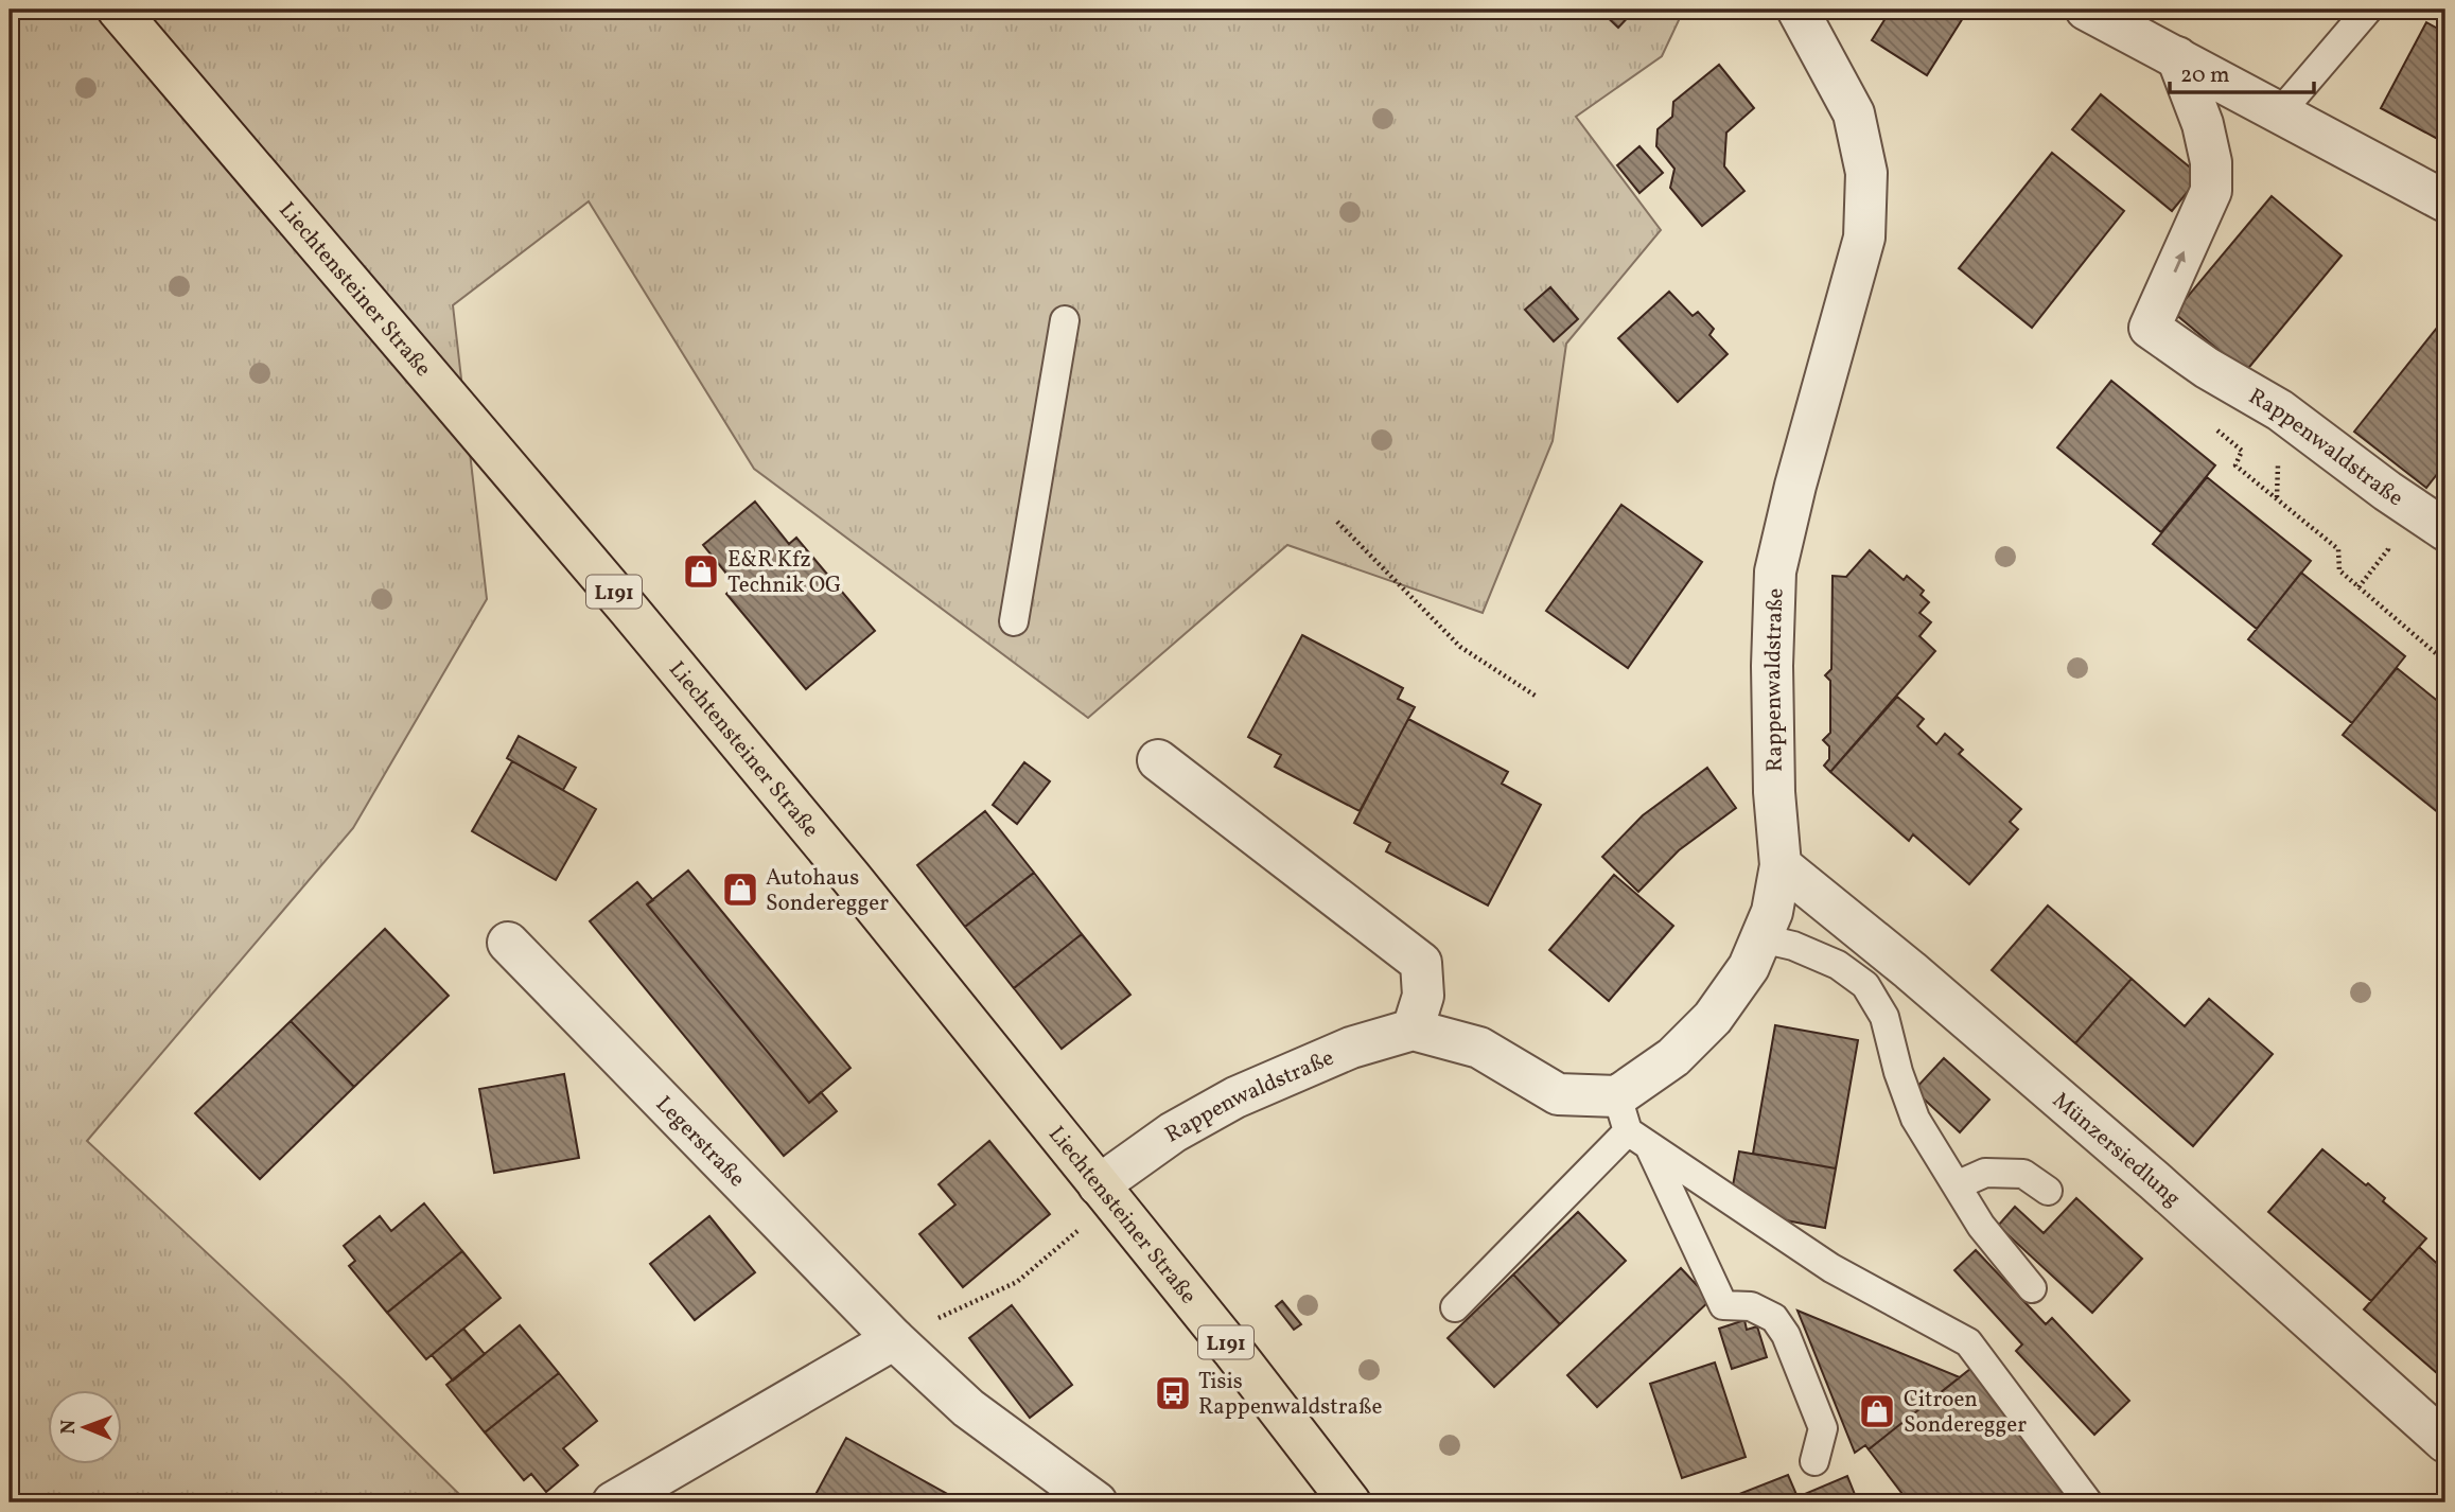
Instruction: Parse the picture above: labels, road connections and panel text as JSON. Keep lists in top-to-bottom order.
{
  "streets": {
    "main road": ["Liechtensteiner Straße", "L191"],
    "street": ["Rappenwaldstraße", "Legerstraße", "Münzersiedlung"]
  },
  "crossings": [
    ["Liechtensteiner Straße", "Rappenwaldstraße"],
    ["Rappenwaldstraße", "Münzersiedlung"]
  ],
  "places": {
    "shop": ["E&R Kfz Technik OG", "Autohaus Sonderegger", "Citroen Sonderegger"],
    "bus stop": ["Tisis Rappenwaldstraße"]
  },
  "scale_bar": "20 m",
  "north": "left"
}
